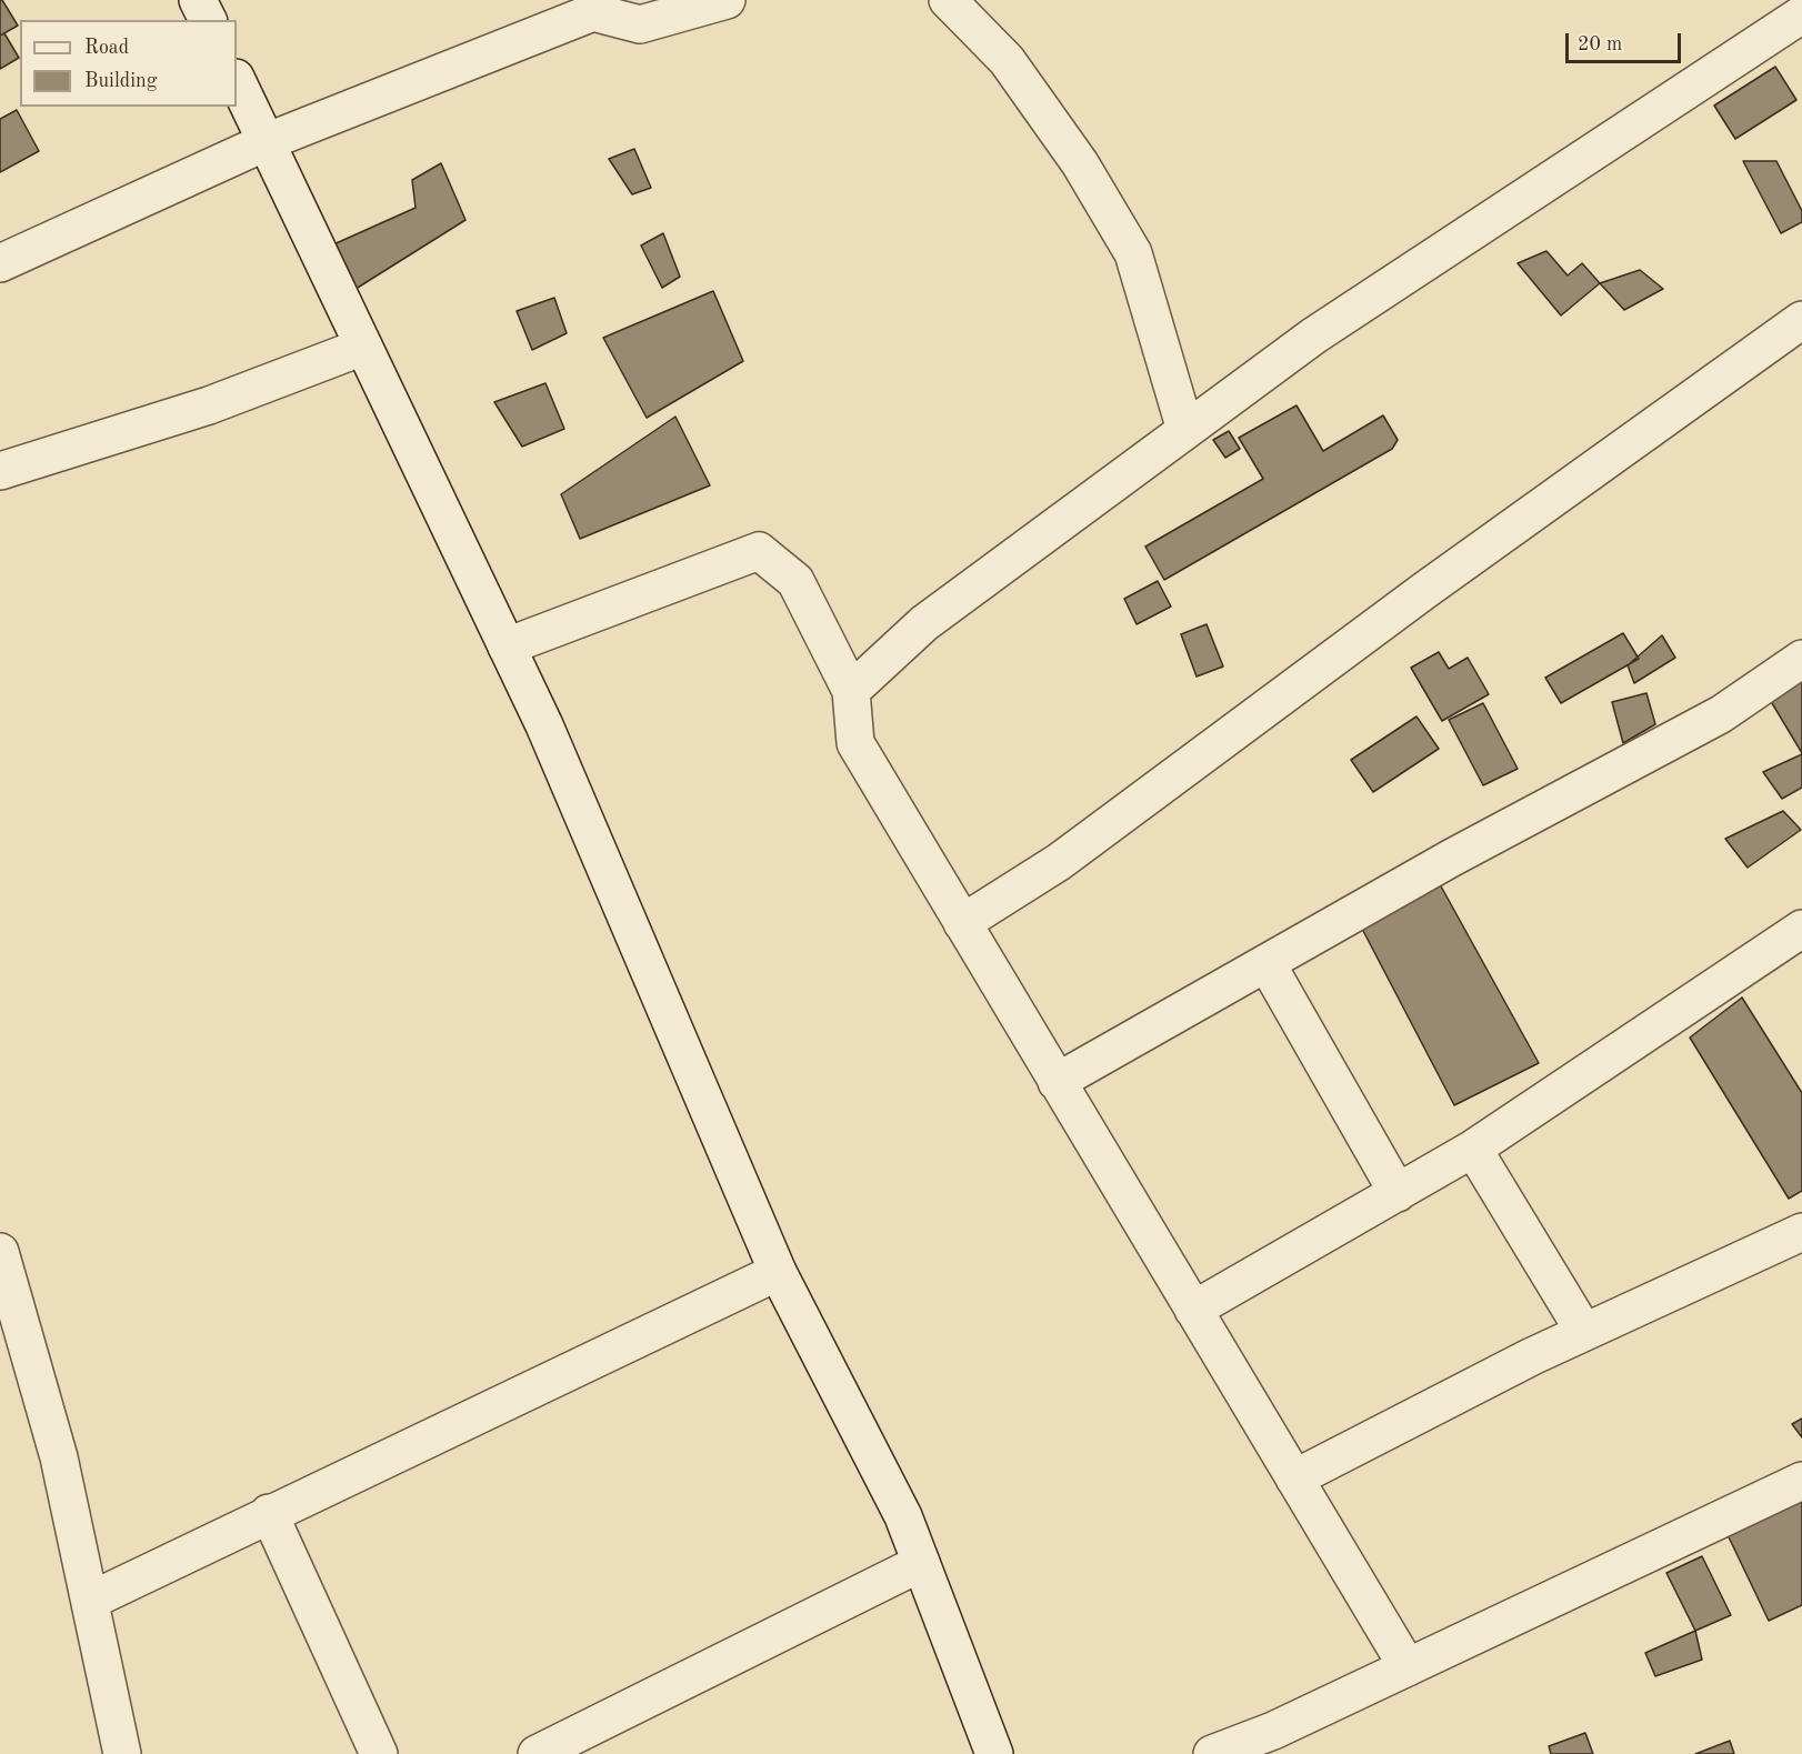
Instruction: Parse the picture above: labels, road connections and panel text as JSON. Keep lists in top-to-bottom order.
{
  "legend": ["Road", "Building"],
  "scale_bar": "20 m"
}
